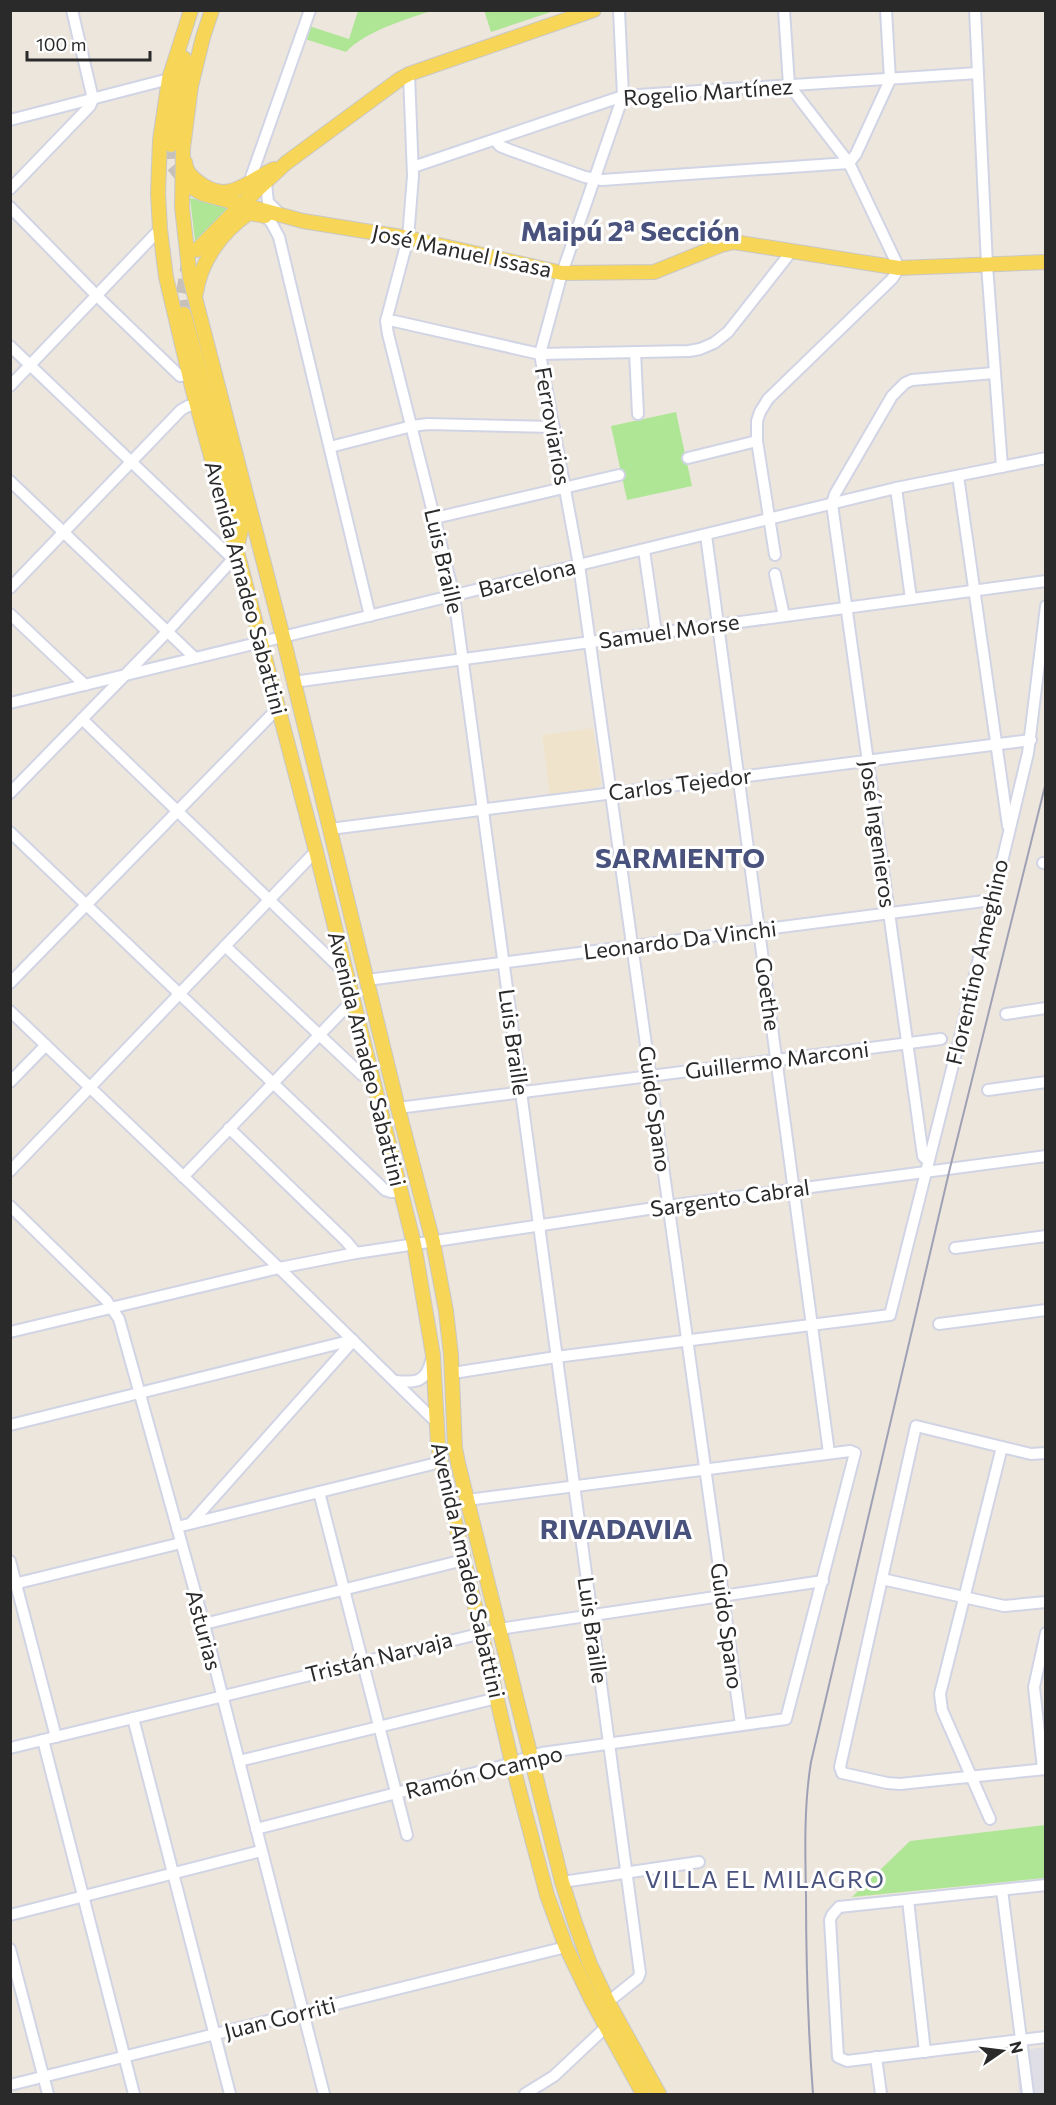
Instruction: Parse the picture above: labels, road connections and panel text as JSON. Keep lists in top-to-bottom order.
{
  "streets": {
    "main road": ["José Manuel Issasa", "Avenida Amadeo Sabattini"],
    "street": [
      "Rogelio Martínez",
      "Ferroviarios",
      "Luis Braille",
      "Barcelona",
      "Samuel Morse",
      "Carlos Tejedor",
      "José Ingenieros",
      "Leonardo Da Vinchi",
      "Florentino Ameghino",
      "Goethe",
      "Guillermo Marconi",
      "Guido Spano",
      "Sargento Cabral",
      "Asturias",
      "Tristán Narvaja",
      "Ramón Ocampo",
      "Juan Gorriti"
    ]
  },
  "crossings": [
    ["Rogelio Martínez", "Ferroviarios"],
    ["Rogelio Martínez", "Luis Braille"],
    ["José Manuel Issasa", "Ferroviarios"],
    ["José Manuel Issasa", "Luis Braille"],
    ["Ferroviarios", "Barcelona"],
    ["Ferroviarios", "Guido Spano"],
    ["Luis Braille", "Barcelona"],
    ["Luis Braille", "Avenida Amadeo Sabattini"],
    ["Luis Braille", "Samuel Morse"],
    ["Luis Braille", "Carlos Tejedor"],
    ["Luis Braille", "Leonardo Da Vinchi"],
    ["Luis Braille", "Guillermo Marconi"],
    ["Luis Braille", "Sargento Cabral"],
    ["Luis Braille", "Tristán Narvaja"],
    ["Luis Braille", "Ramón Ocampo"],
    ["Barcelona", "Avenida Amadeo Sabattini"],
    ["Barcelona", "José Ingenieros"],
    ["Barcelona", "Goethe"],
    ["Barcelona", "Guido Spano"],
    ["Avenida Amadeo Sabattini", "Samuel Morse"],
    ["Avenida Amadeo Sabattini", "Carlos Tejedor"],
    ["Avenida Amadeo Sabattini", "Leonardo Da Vinchi"],
    ["Avenida Amadeo Sabattini", "Guillermo Marconi"],
    ["Avenida Amadeo Sabattini", "Sargento Cabral"],
    ["Avenida Amadeo Sabattini", "Tristán Narvaja"],
    ["Avenida Amadeo Sabattini", "Ramón Ocampo"],
    ["Avenida Amadeo Sabattini", "Juan Gorriti"],
    ["Samuel Morse", "José Ingenieros"],
    ["Samuel Morse", "Goethe"],
    ["Samuel Morse", "Guido Spano"],
    ["Carlos Tejedor", "José Ingenieros"],
    ["Carlos Tejedor", "Florentino Ameghino"],
    ["Carlos Tejedor", "Goethe"],
    ["Carlos Tejedor", "Guido Spano"],
    ["José Ingenieros", "Leonardo Da Vinchi"],
    ["José Ingenieros", "Florentino Ameghino"],
    ["José Ingenieros", "Guillermo Marconi"],
    ["José Ingenieros", "Sargento Cabral"],
    ["Leonardo Da Vinchi", "Florentino Ameghino"],
    ["Leonardo Da Vinchi", "Goethe"],
    ["Leonardo Da Vinchi", "Guido Spano"],
    ["Florentino Ameghino", "Goethe"],
    ["Florentino Ameghino", "Sargento Cabral"],
    ["Goethe", "Guillermo Marconi"],
    ["Goethe", "Sargento Cabral"],
    ["Guillermo Marconi", "Guido Spano"],
    ["Guido Spano", "Sargento Cabral"],
    ["Guido Spano", "Tristán Narvaja"],
    ["Guido Spano", "Ramón Ocampo"],
    ["Sargento Cabral", "Asturias"],
    ["Asturias", "Tristán Narvaja"],
    ["Asturias", "Ramón Ocampo"],
    ["Asturias", "Juan Gorriti"],
    ["Tristán Narvaja", "Ramón Ocampo"]
  ],
  "districts": [
    "Maipú 2ª Sección",
    "SARMIENTO",
    "RIVADAVIA",
    "VILLA EL MILAGRO"
  ],
  "scale_bar": "100 m",
  "north": "right"
}
